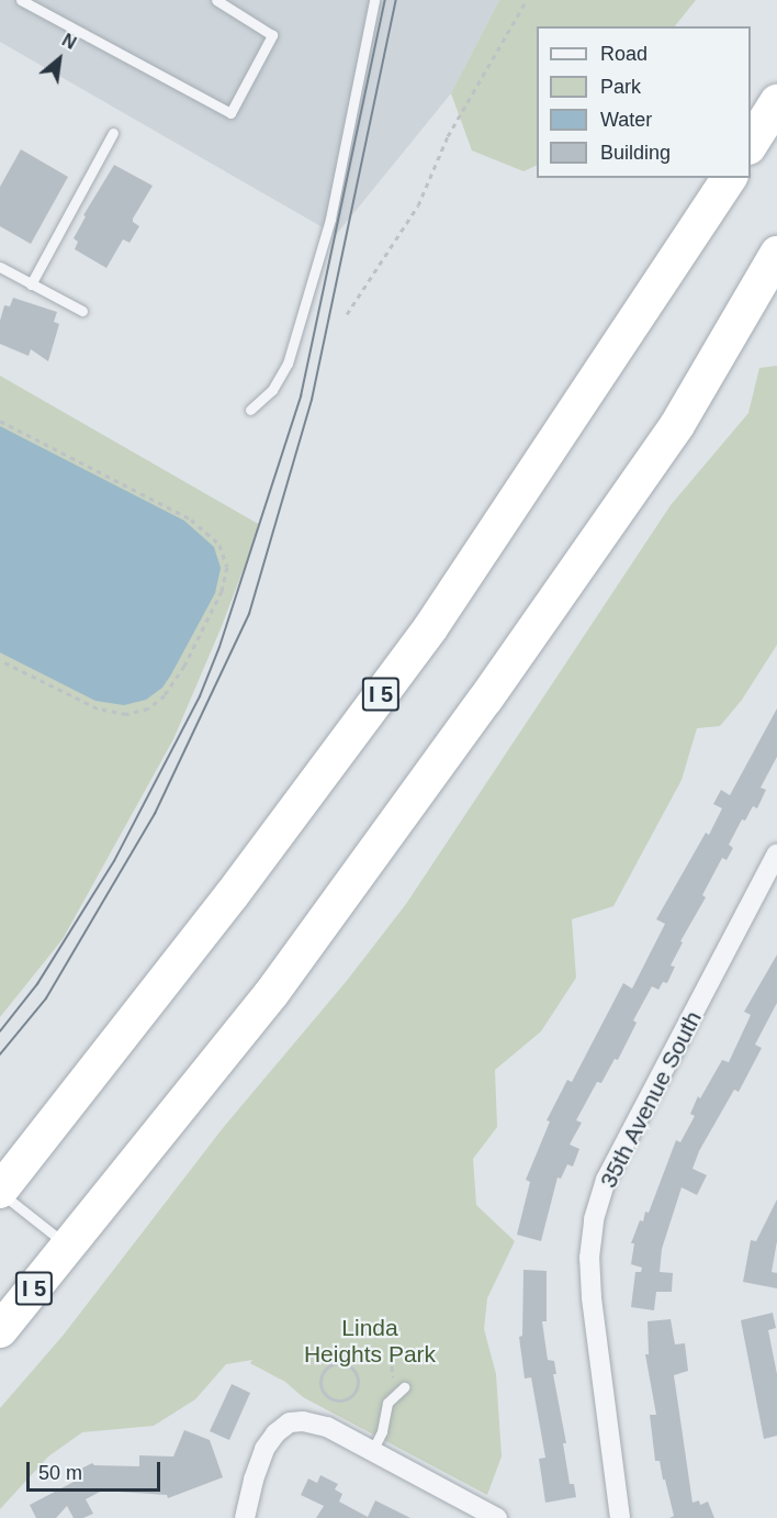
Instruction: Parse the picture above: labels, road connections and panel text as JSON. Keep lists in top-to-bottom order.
{
  "streets": {
    "highway": ["I 5"],
    "street": ["35th Avenue South"]
  },
  "parks": ["Linda Heights Park"],
  "legend": [
    "Road",
    "Park",
    "Water",
    "Building"
  ],
  "scale_bar": "50 m",
  "north": "top right"
}
